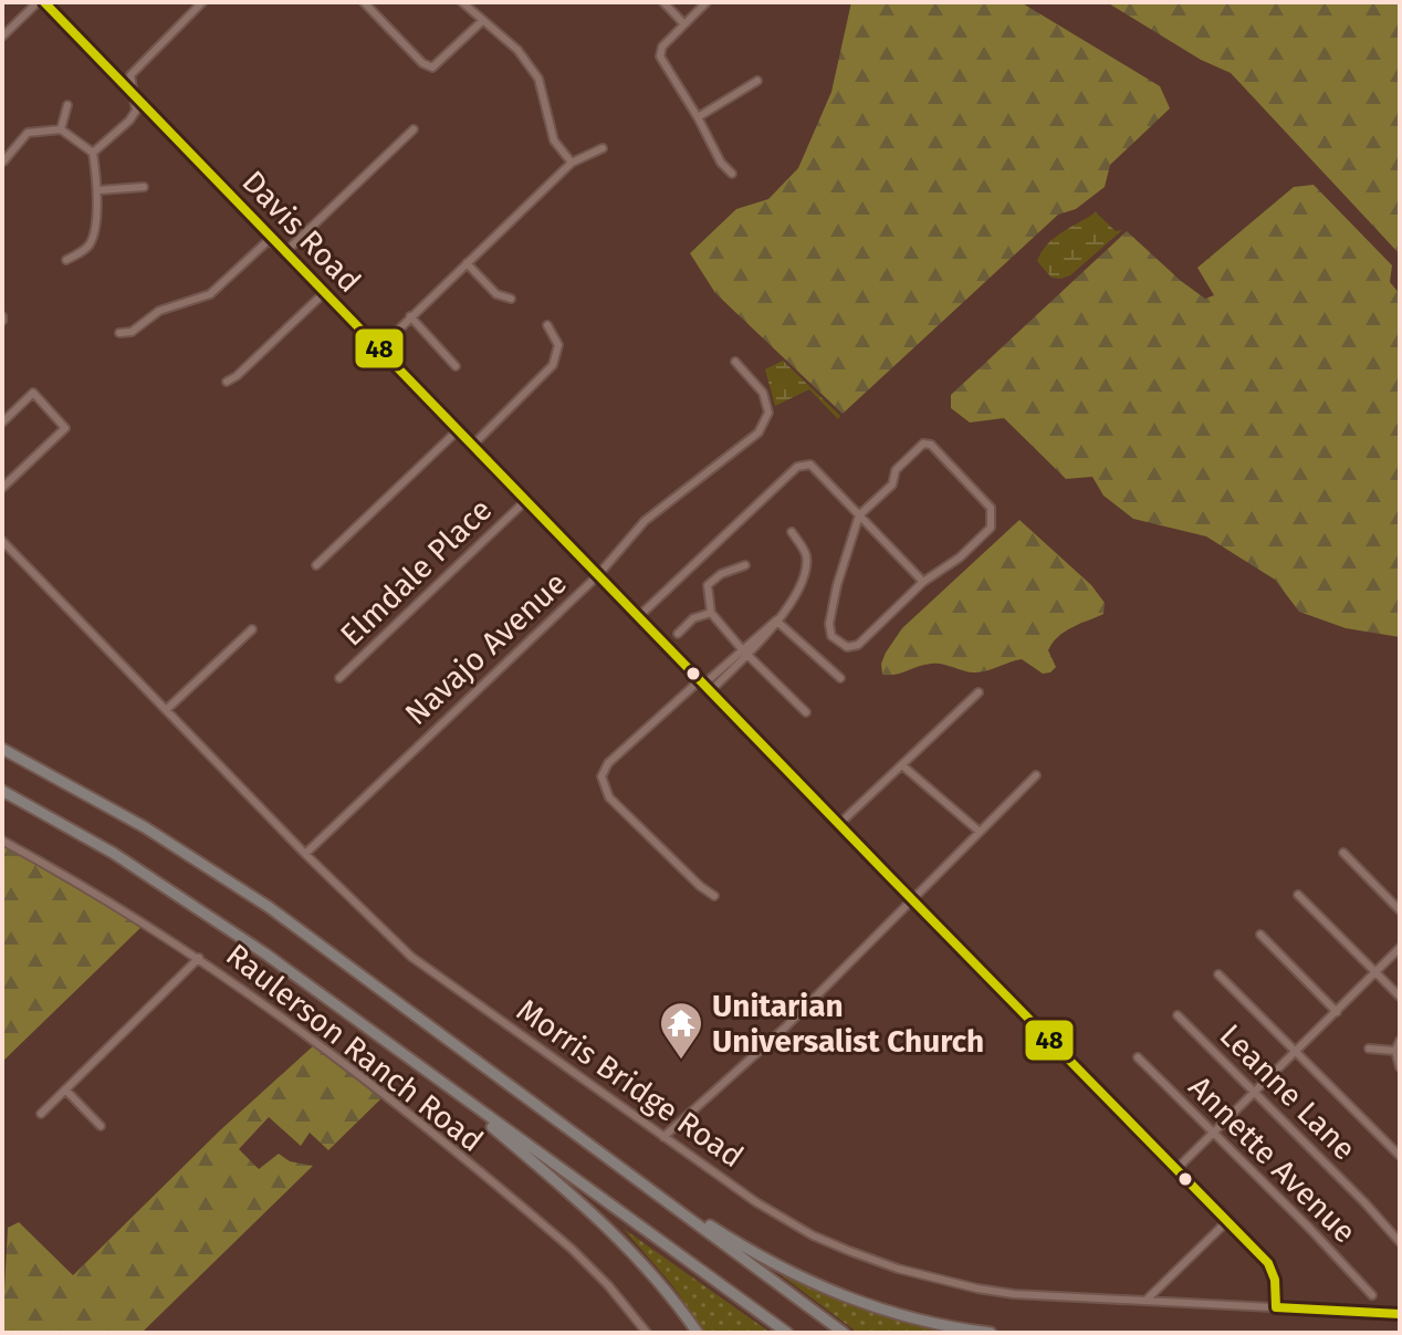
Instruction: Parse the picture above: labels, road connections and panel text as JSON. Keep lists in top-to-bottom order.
{
  "streets": {
    "street": [
      "Davis Road",
      "Elmdale Place",
      "Navajo Avenue",
      "Raulerson Ranch Road",
      "Morris Bridge Road",
      "Leanne Lane",
      "Annette Avenue"
    ]
  },
  "crossings": [
    ["Davis Road", "Elmdale Place"],
    ["Davis Road", "Navajo Avenue"],
    ["Davis Road", "Morris Bridge Road"],
    ["Navajo Avenue", "Morris Bridge Road"]
  ],
  "places": {
    "temple": ["Unitarian Universalist Church"]
  },
  "lines": ["transit line 48"]
}
